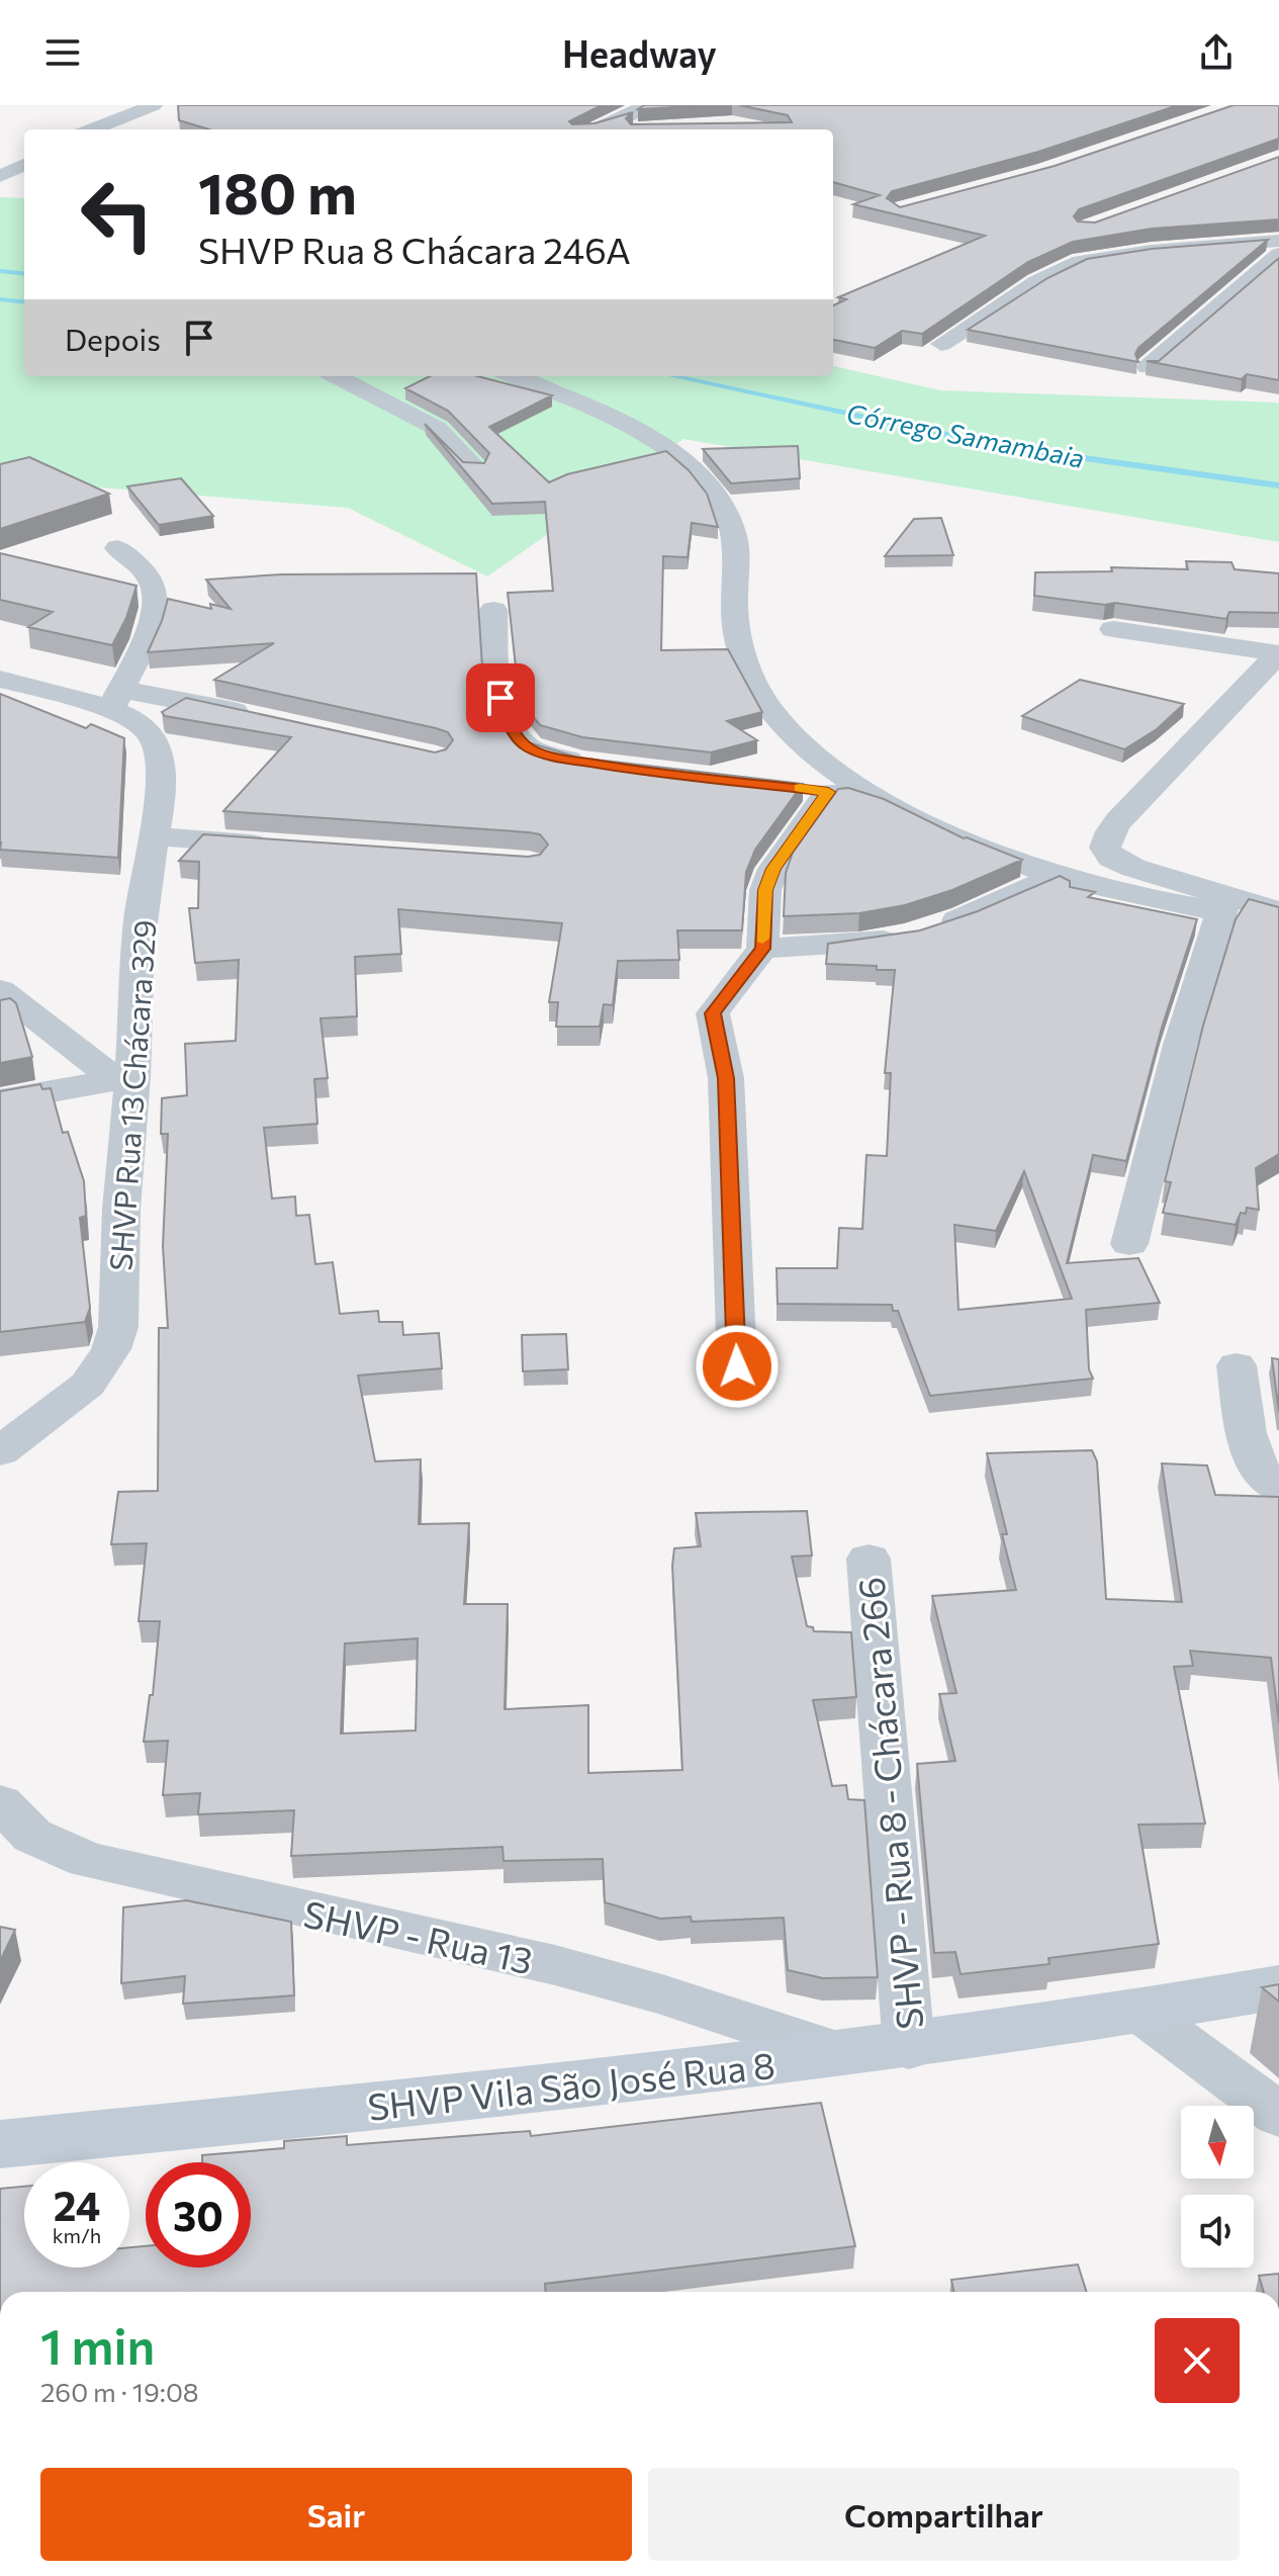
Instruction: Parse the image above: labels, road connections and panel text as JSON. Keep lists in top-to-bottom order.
{
  "streets": {
    "street": [
      "SHVP Rua 13 Chácara 329",
      "SHVP - Rua 8 - Chácara 266",
      "SHVP - Rua 13",
      "SHVP Vila São José Rua 8"
    ]
  },
  "crossings": [
    ["SHVP - Rua 8 - Chácara 266", "SHVP Vila São José Rua 8"],
    ["SHVP - Rua 13", "SHVP Vila São José Rua 8"]
  ],
  "water": ["Córrego Samambaia"],
  "north": "bottom",
  "page": {
    "header": "Headway",
    "turn": ["180 m", "SHVP Rua 8 Chácara 246A"],
    "then": "Depois",
    "speed": "24 km/h",
    "limit": "30",
    "heading": ["1 min", "260 m · 19:08"],
    "buttons": ["Sair", "Compartilhar"]
  }
}
